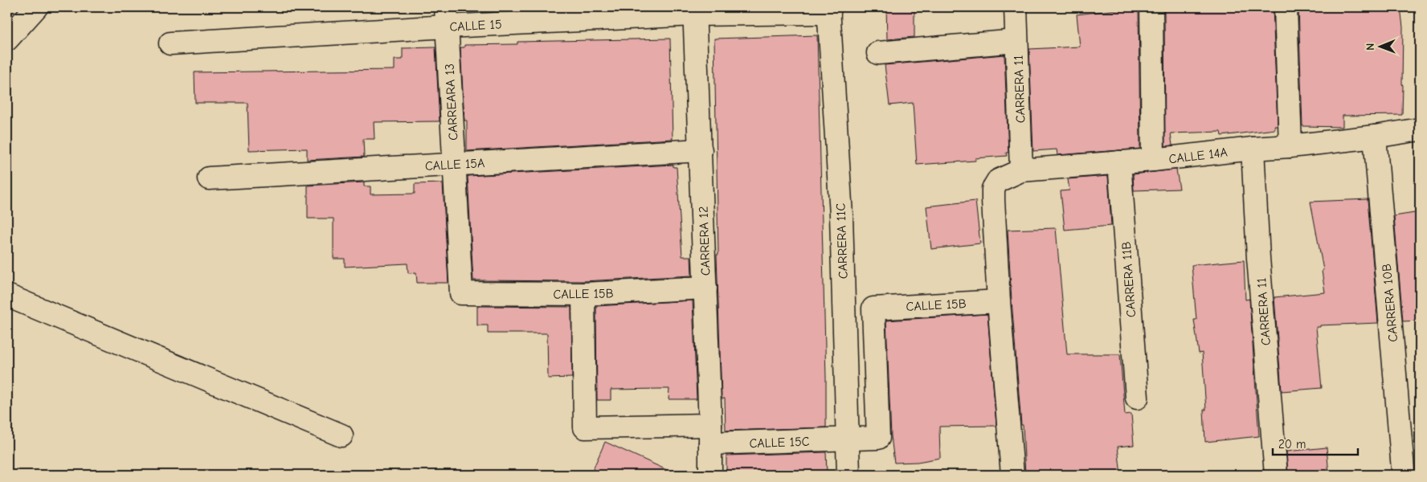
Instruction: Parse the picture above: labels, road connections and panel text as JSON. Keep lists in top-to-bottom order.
{
  "streets": {
    "street": [
      "CALLE 15",
      "CARRERA 11",
      "CARREARA 13",
      "CALLE 14A",
      "CALLE 15A",
      "CARRERA 12",
      "CARRERA 11C",
      "CARRERA 11B",
      "CALLE 15B",
      "CARRERA 10B",
      "CALLE 15C"
    ]
  },
  "crossings": [
    ["CALLE 15", "CARREARA 13"],
    ["CALLE 15", "CARRERA 12"],
    ["CALLE 15", "CARRERA 11C"],
    ["CARRERA 11", "CALLE 14A"],
    ["CARREARA 13", "CALLE 15A"],
    ["CARREARA 13", "CALLE 15B"],
    ["CALLE 14A", "CARRERA 11B"],
    ["CALLE 14A", "CALLE 15B"],
    ["CALLE 14A", "CARRERA 10B"],
    ["CALLE 15A", "CARRERA 12"],
    ["CARRERA 12", "CALLE 15B"],
    ["CARRERA 12", "CALLE 15C"],
    ["CARRERA 11C", "CALLE 15C"],
    ["CALLE 15B", "CALLE 15C"]
  ],
  "scale_bar": "20 m",
  "north": "left"
}
